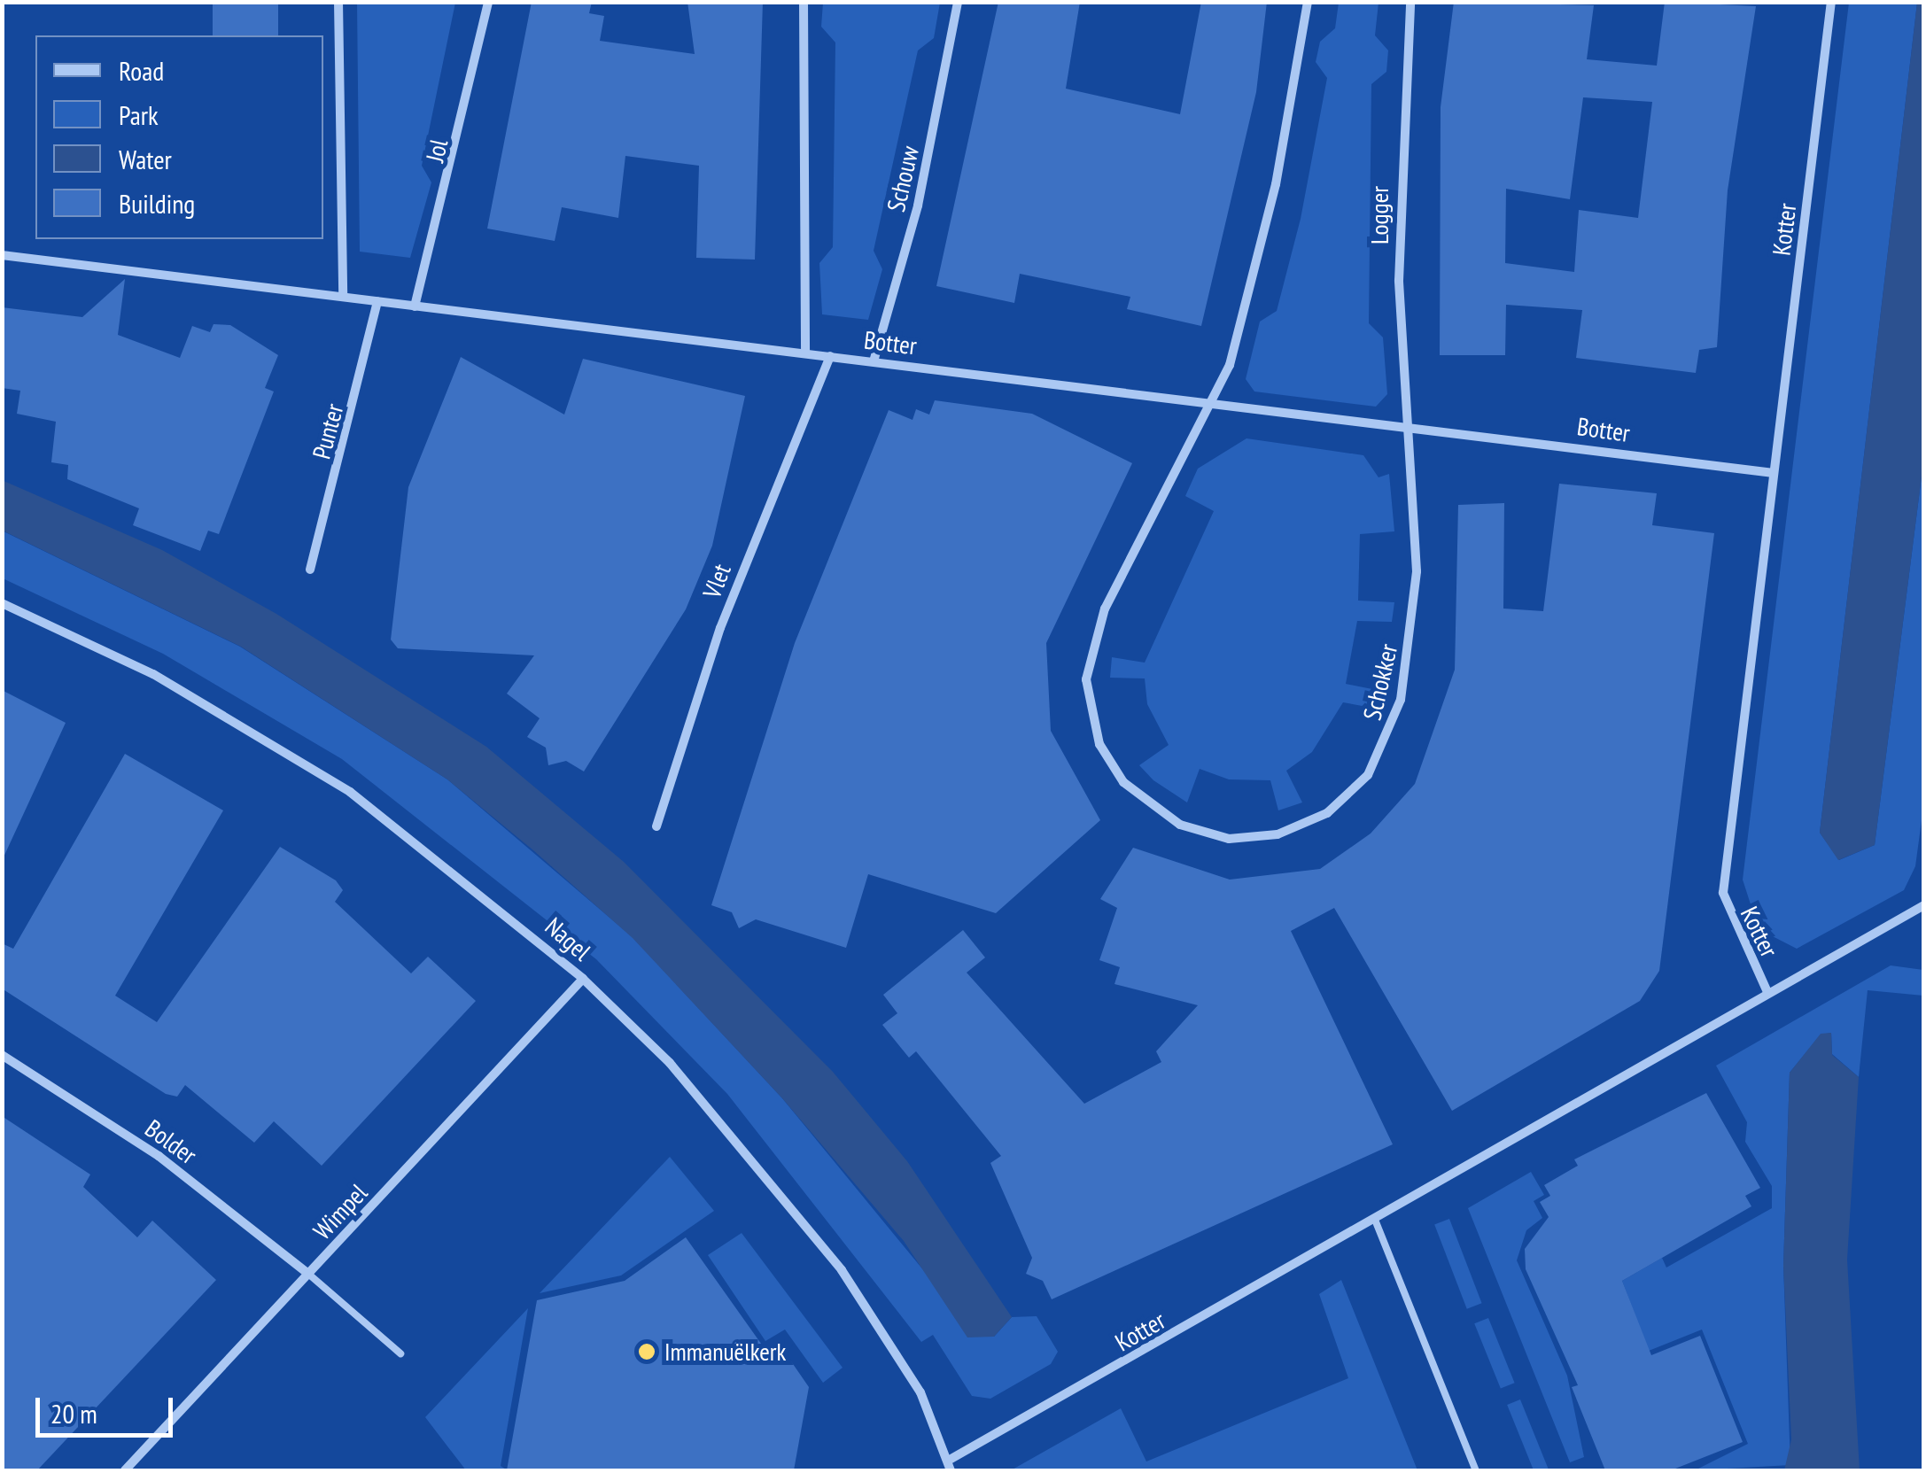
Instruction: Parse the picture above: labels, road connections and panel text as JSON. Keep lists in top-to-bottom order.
{
  "streets": {
    "street": [
      "Jol",
      "Schouw",
      "Logger",
      "Kotter",
      "Botter",
      "Punter",
      "Vlet",
      "Schokker",
      "Nagel",
      "Bolder",
      "Wimpel"
    ]
  },
  "crossings": [
    ["Jol", "Botter"],
    ["Schouw", "Botter"],
    ["Logger", "Botter"],
    ["Logger", "Schokker"],
    ["Kotter", "Botter"],
    ["Kotter", "Nagel"],
    ["Botter", "Punter"],
    ["Botter", "Vlet"],
    ["Botter", "Schokker"],
    ["Nagel", "Wimpel"],
    ["Bolder", "Wimpel"]
  ],
  "places": ["Immanuëlkerk"],
  "legend": [
    "Road",
    "Park",
    "Water",
    "Building"
  ],
  "scale_bar": "20 m"
}
